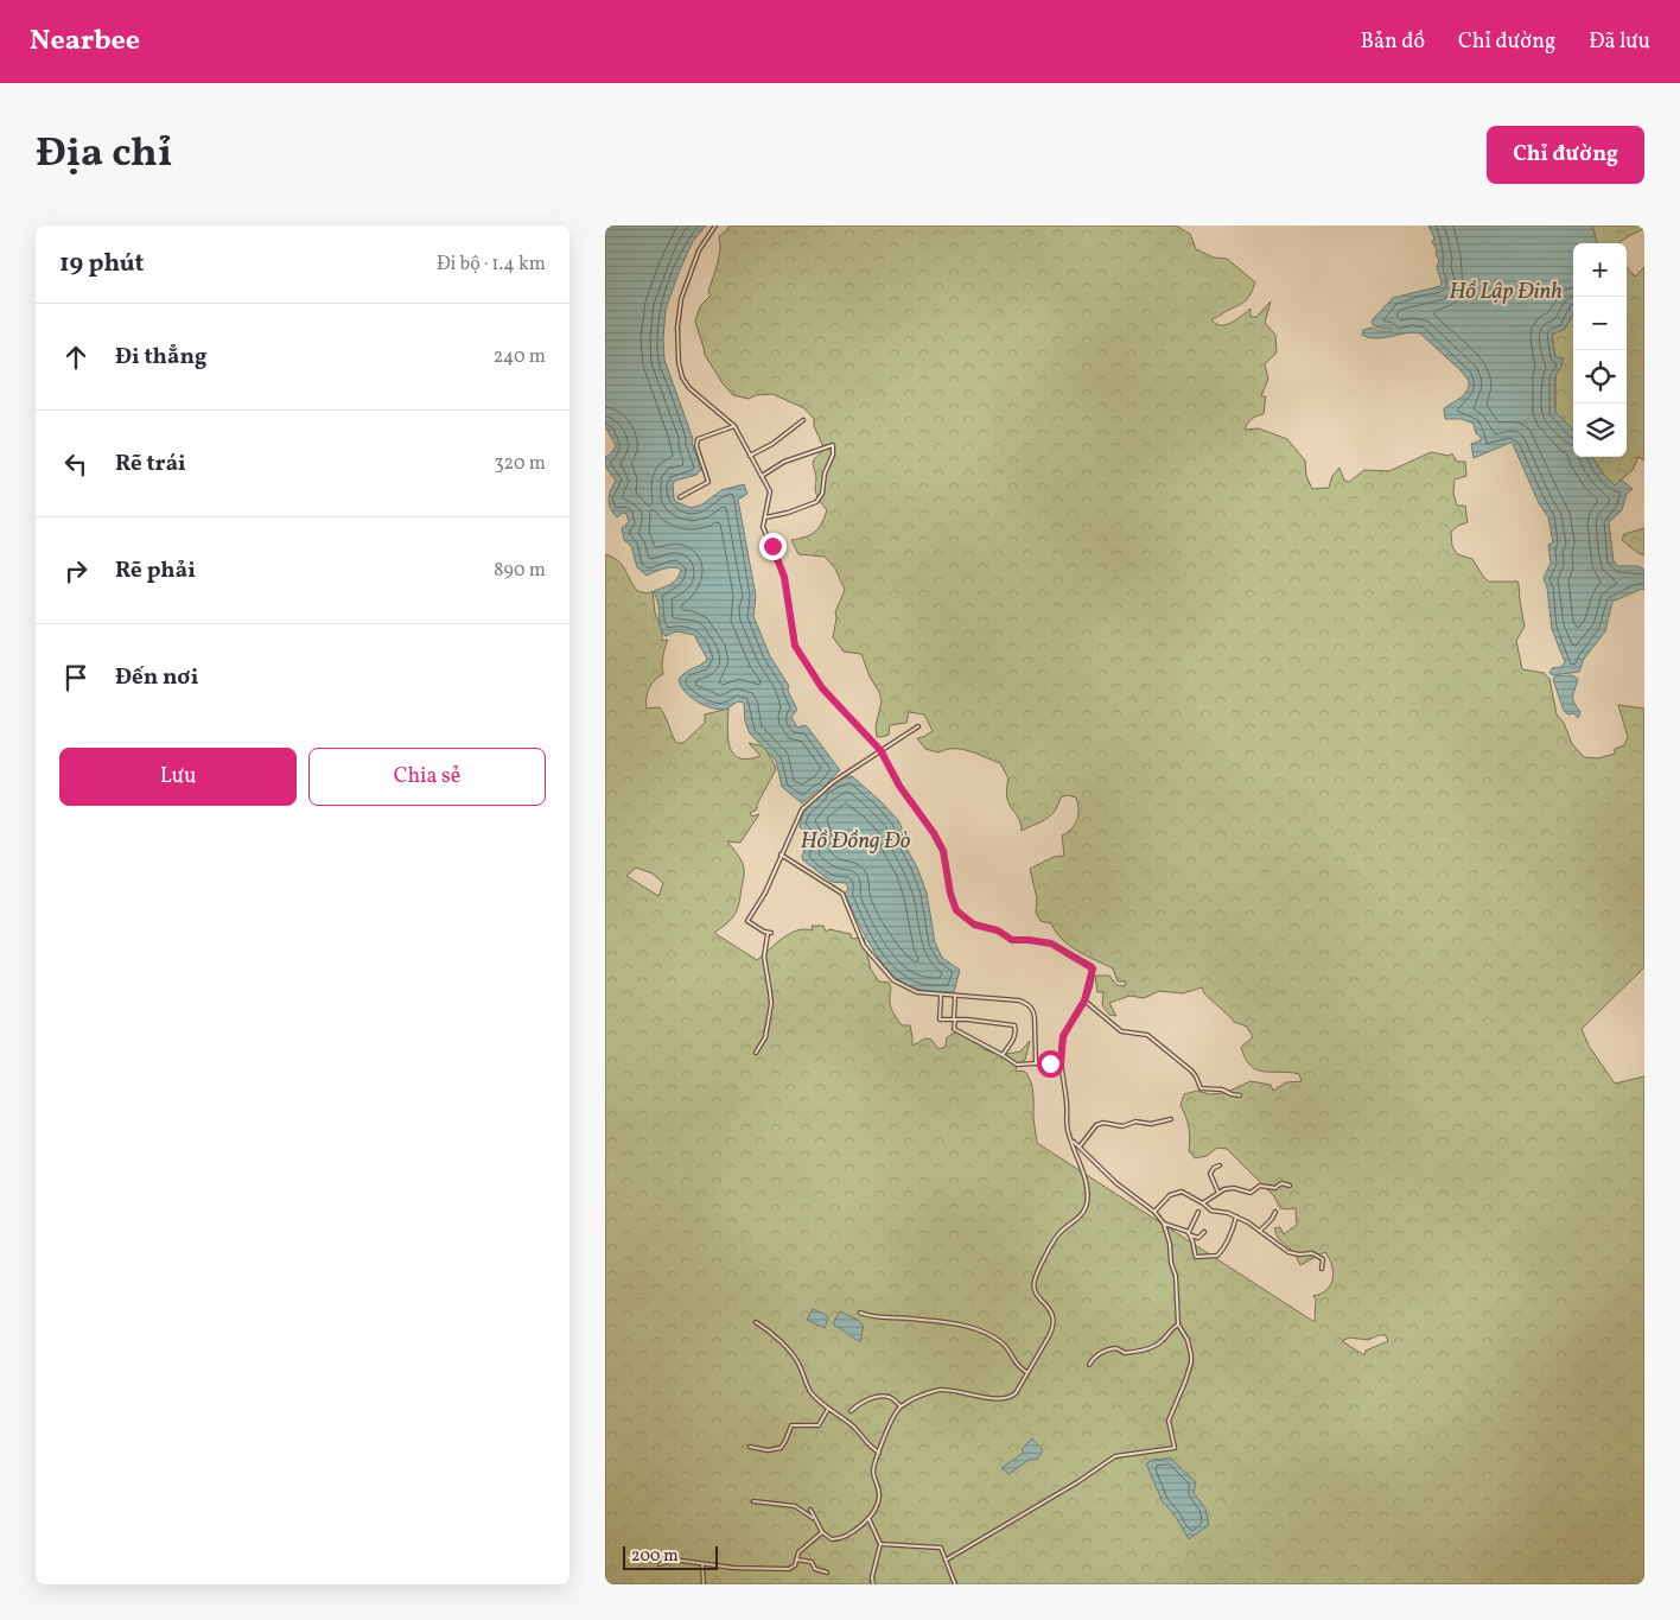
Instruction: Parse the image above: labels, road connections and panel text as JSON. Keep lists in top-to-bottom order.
{
  "water": ["Hồ Lập Đinh", "Hồ Đồng Đò"],
  "scale_bar": "200 m",
  "page": {
    "header": "Nearbee",
    "nav": ["Bản đồ", "Chỉ đường", "Đã lưu"],
    "title": "Địa chỉ",
    "buttons": [
      "Chỉ đường",
      ["Lưu", "Chia sẻ"]
    ],
    "heading": ["19 phút", "Đi bộ · 1.4 km"],
    "map_buttons": ["+", "−"],
    "list": [
      ["Đi thẳng", "240 m"],
      ["Rẽ trái", "320 m"],
      ["Rẽ phải", "890 m"],
      "Đến nơi"
    ],
    "scale": "200 m"
  }
}
